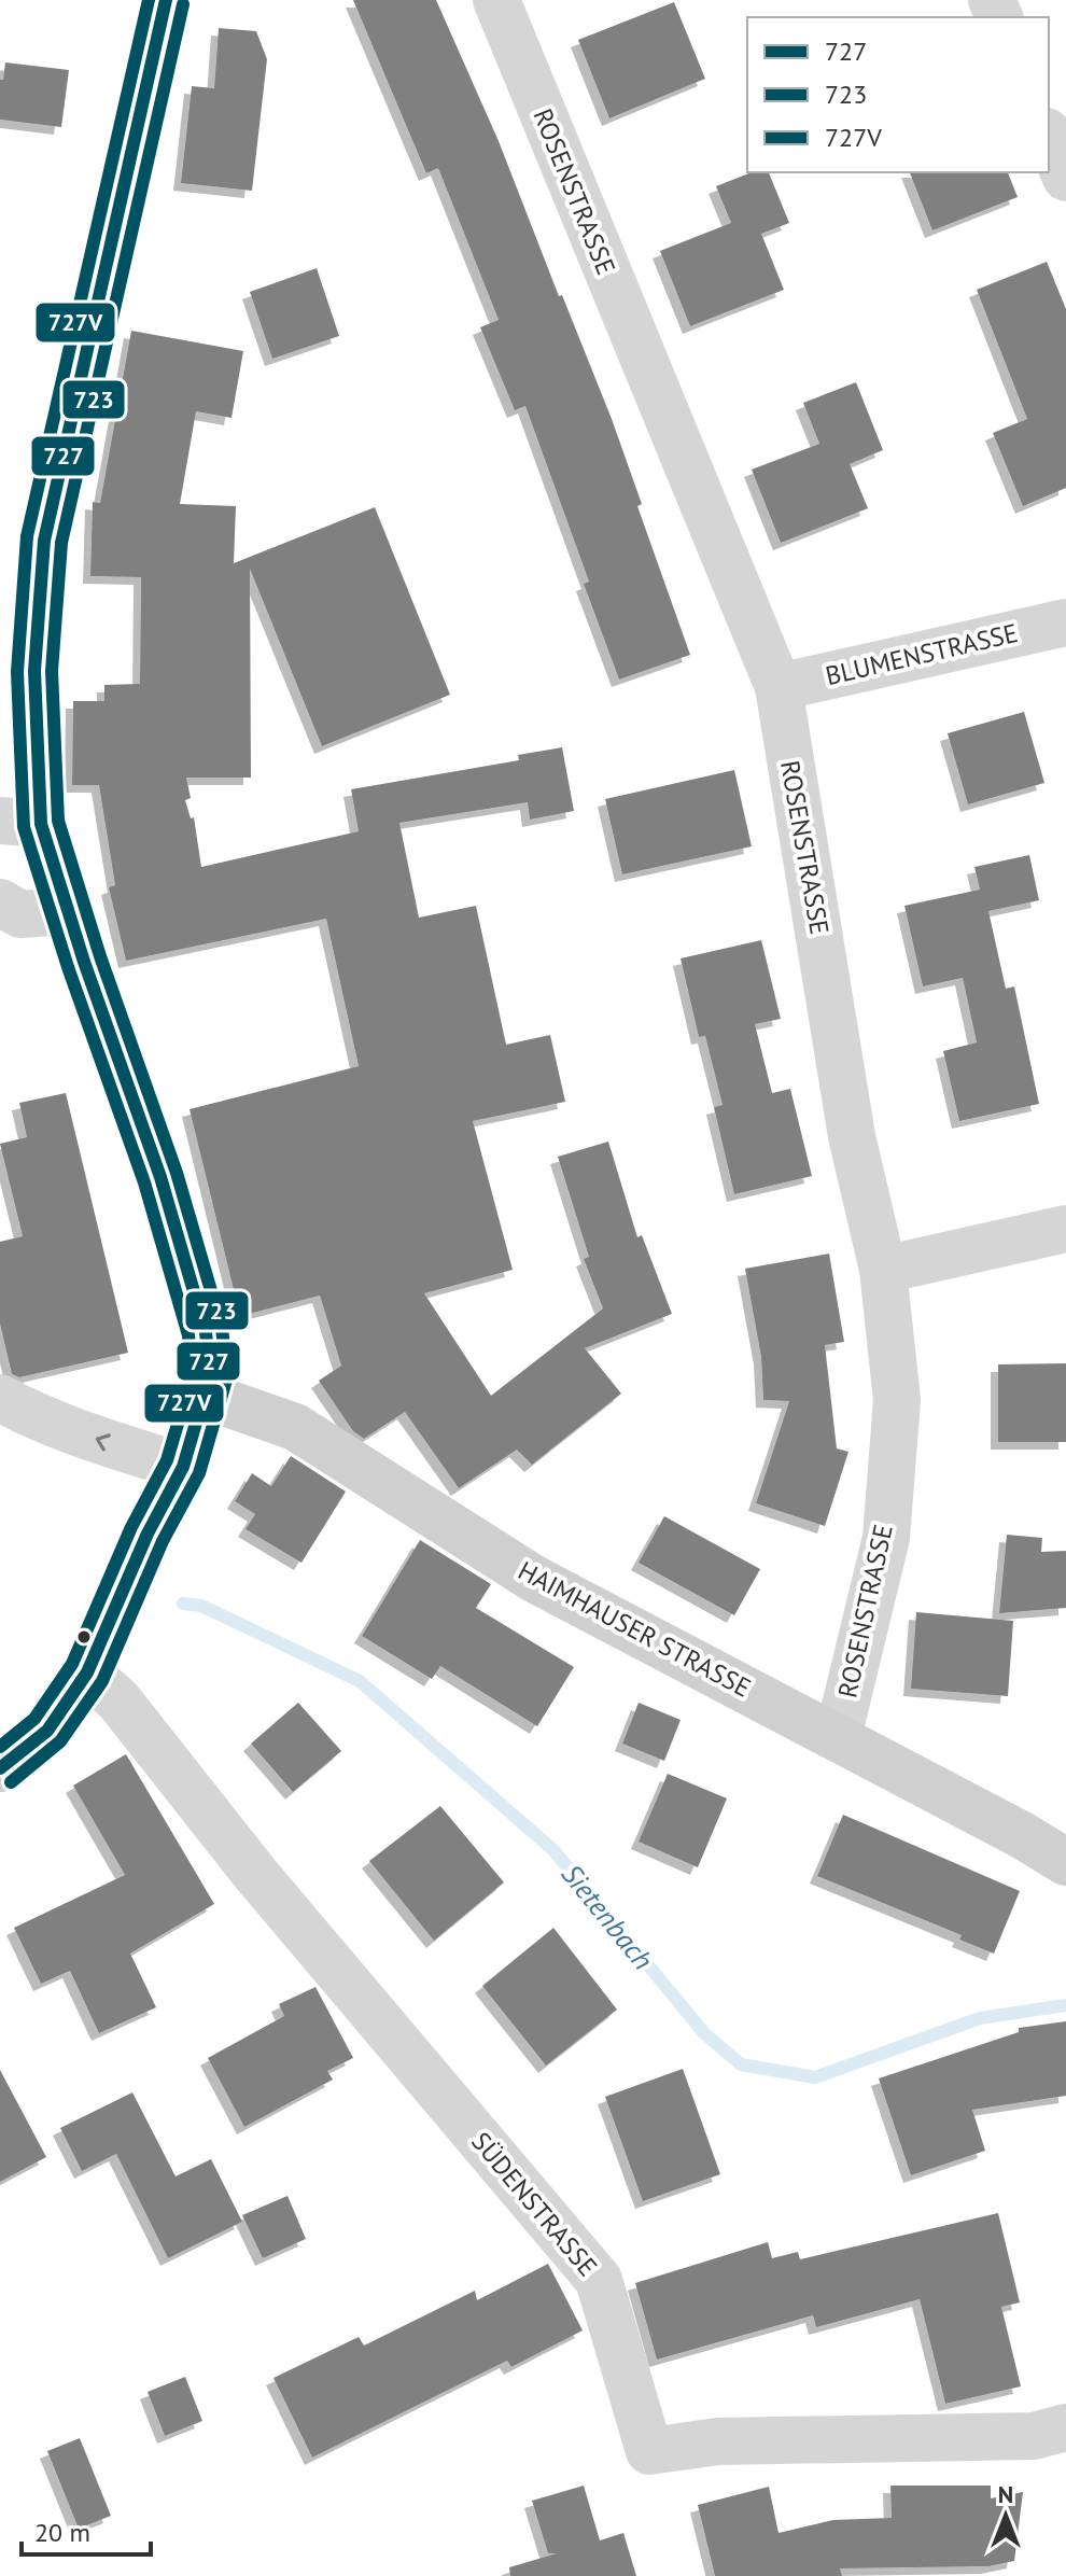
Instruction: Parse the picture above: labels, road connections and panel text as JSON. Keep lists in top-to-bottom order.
{
  "streets": {
    "main road": ["HAIMHAUSER STRASSE"],
    "street": ["ROSENSTRASSE", "BLUMENSTRASSE", "SÜDENSTRASSE"]
  },
  "crossings": [
    ["ROSENSTRASSE", "BLUMENSTRASSE"],
    ["ROSENSTRASSE", "HAIMHAUSER STRASSE"]
  ],
  "water": ["Sietenbach"],
  "lines": ["transit line 727", "transit line 727V", "transit line 723"],
  "legend": ["727", "723", "727V"],
  "scale_bar": "20 m",
  "north": "top"
}
